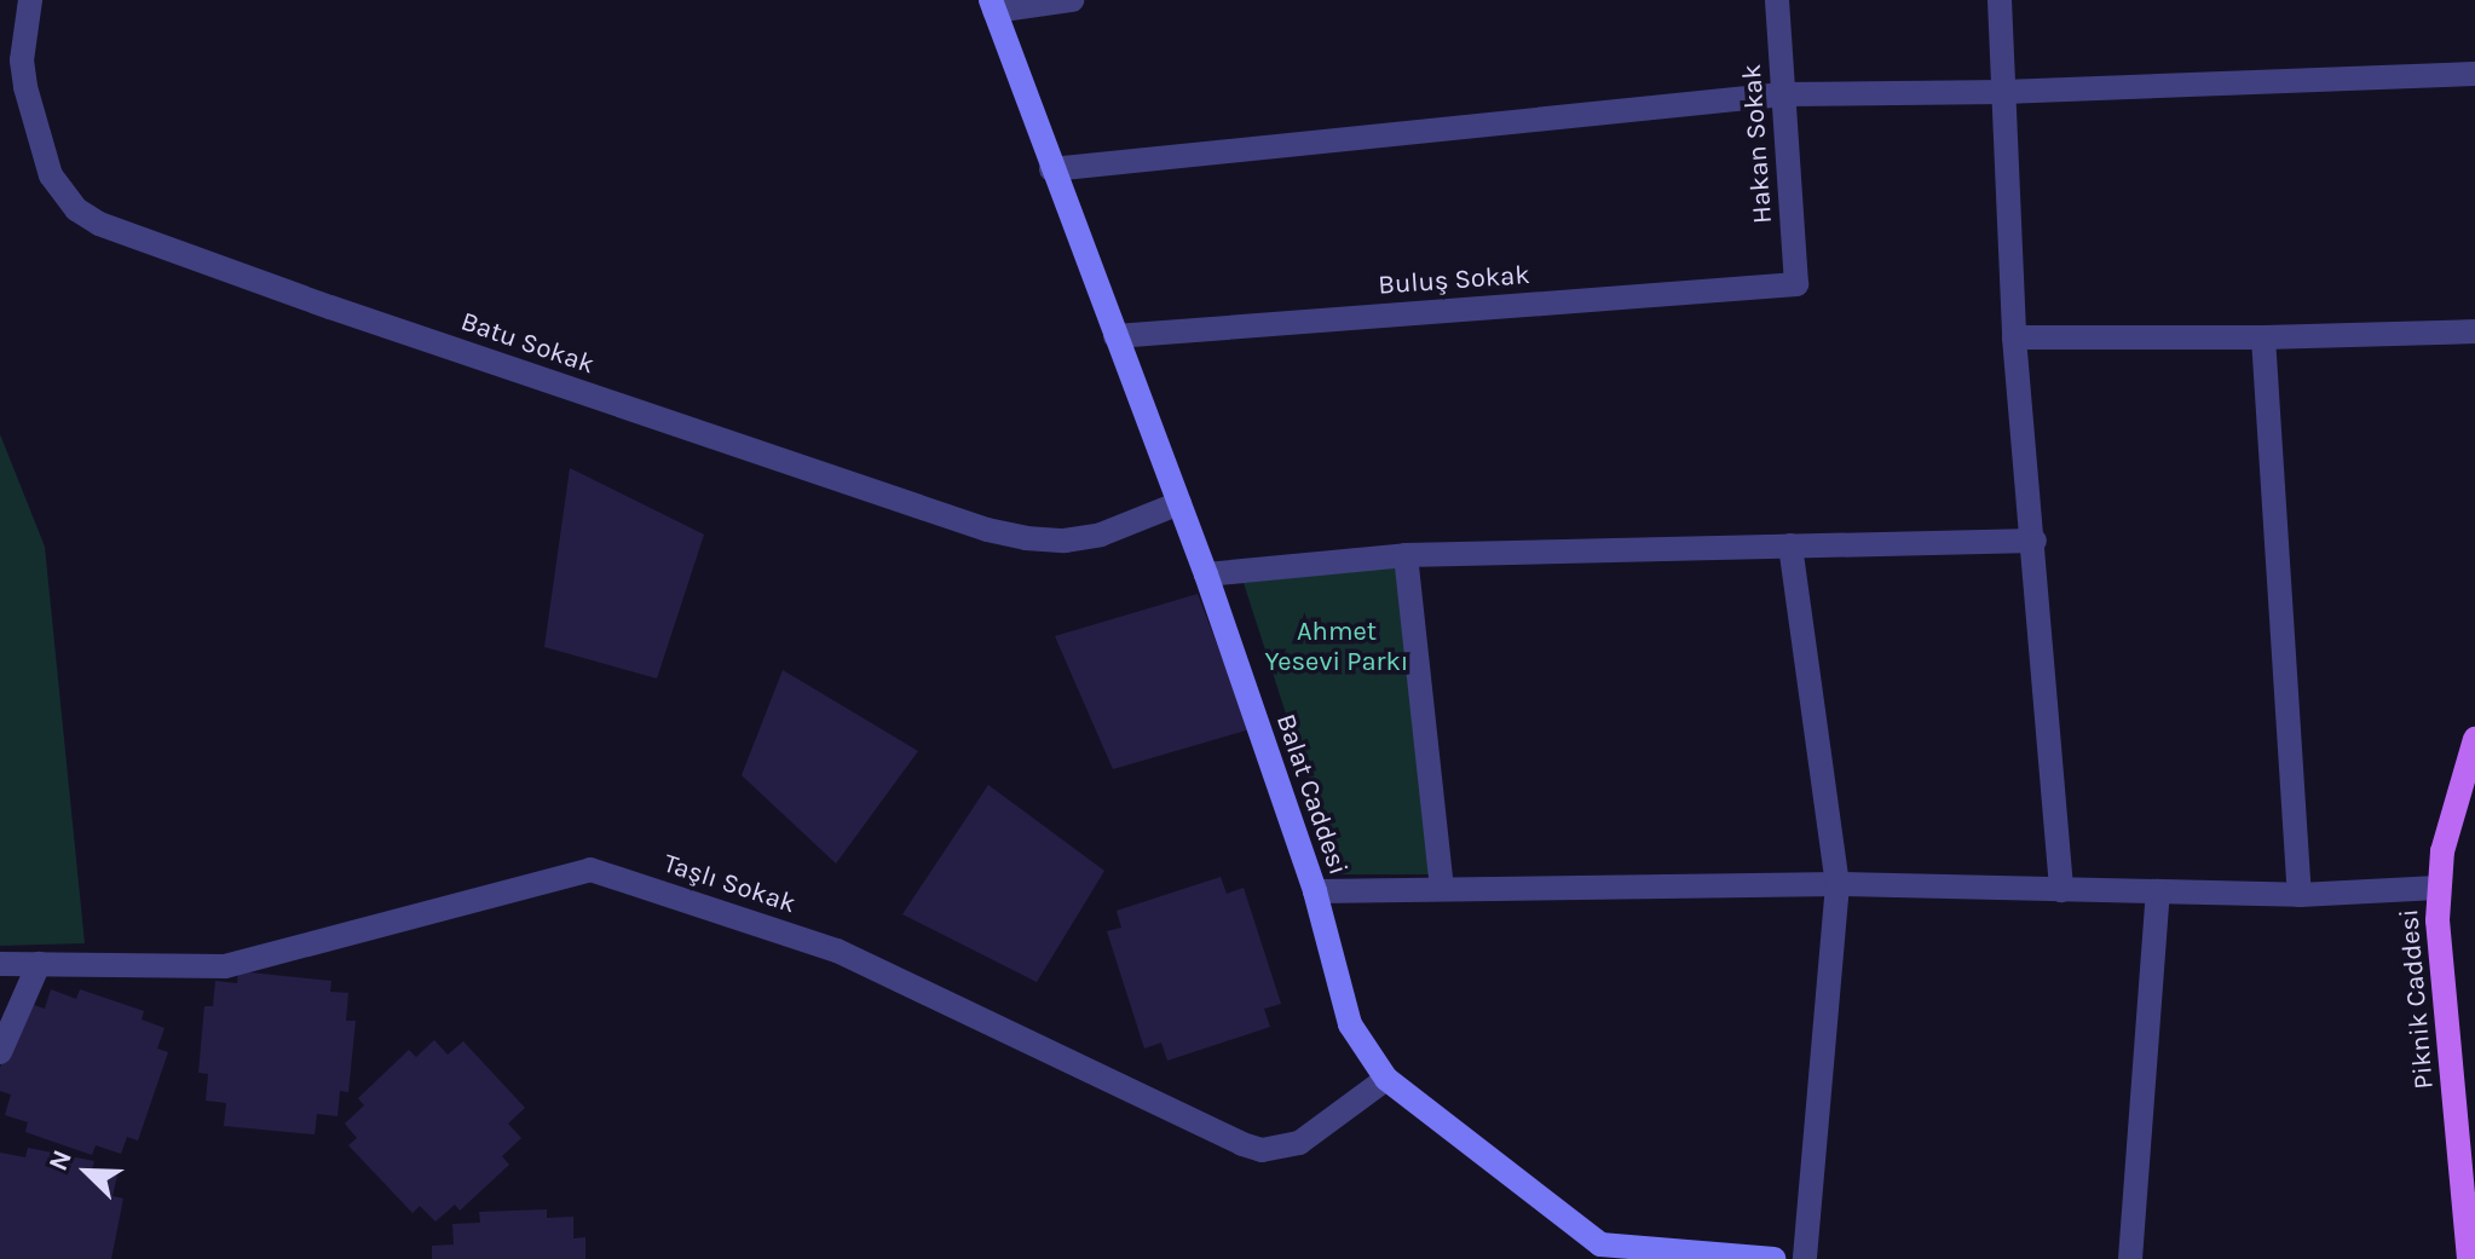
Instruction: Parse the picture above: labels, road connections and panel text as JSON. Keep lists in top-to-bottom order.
{
  "streets": {
    "main road": ["Piknik Caddesi"],
    "street": [
      "Hakan Sokak",
      "Buluş Sokak",
      "Batu Sokak",
      "Balat Caddesi",
      "Taşlı Sokak"
    ]
  },
  "crossings": [
    ["Hakan Sokak", "Buluş Sokak"],
    ["Buluş Sokak", "Balat Caddesi"],
    ["Batu Sokak", "Balat Caddesi"],
    ["Balat Caddesi", "Taşlı Sokak"]
  ],
  "parks": ["Ahmet Yesevi Parkı"],
  "north": "top left"
}
